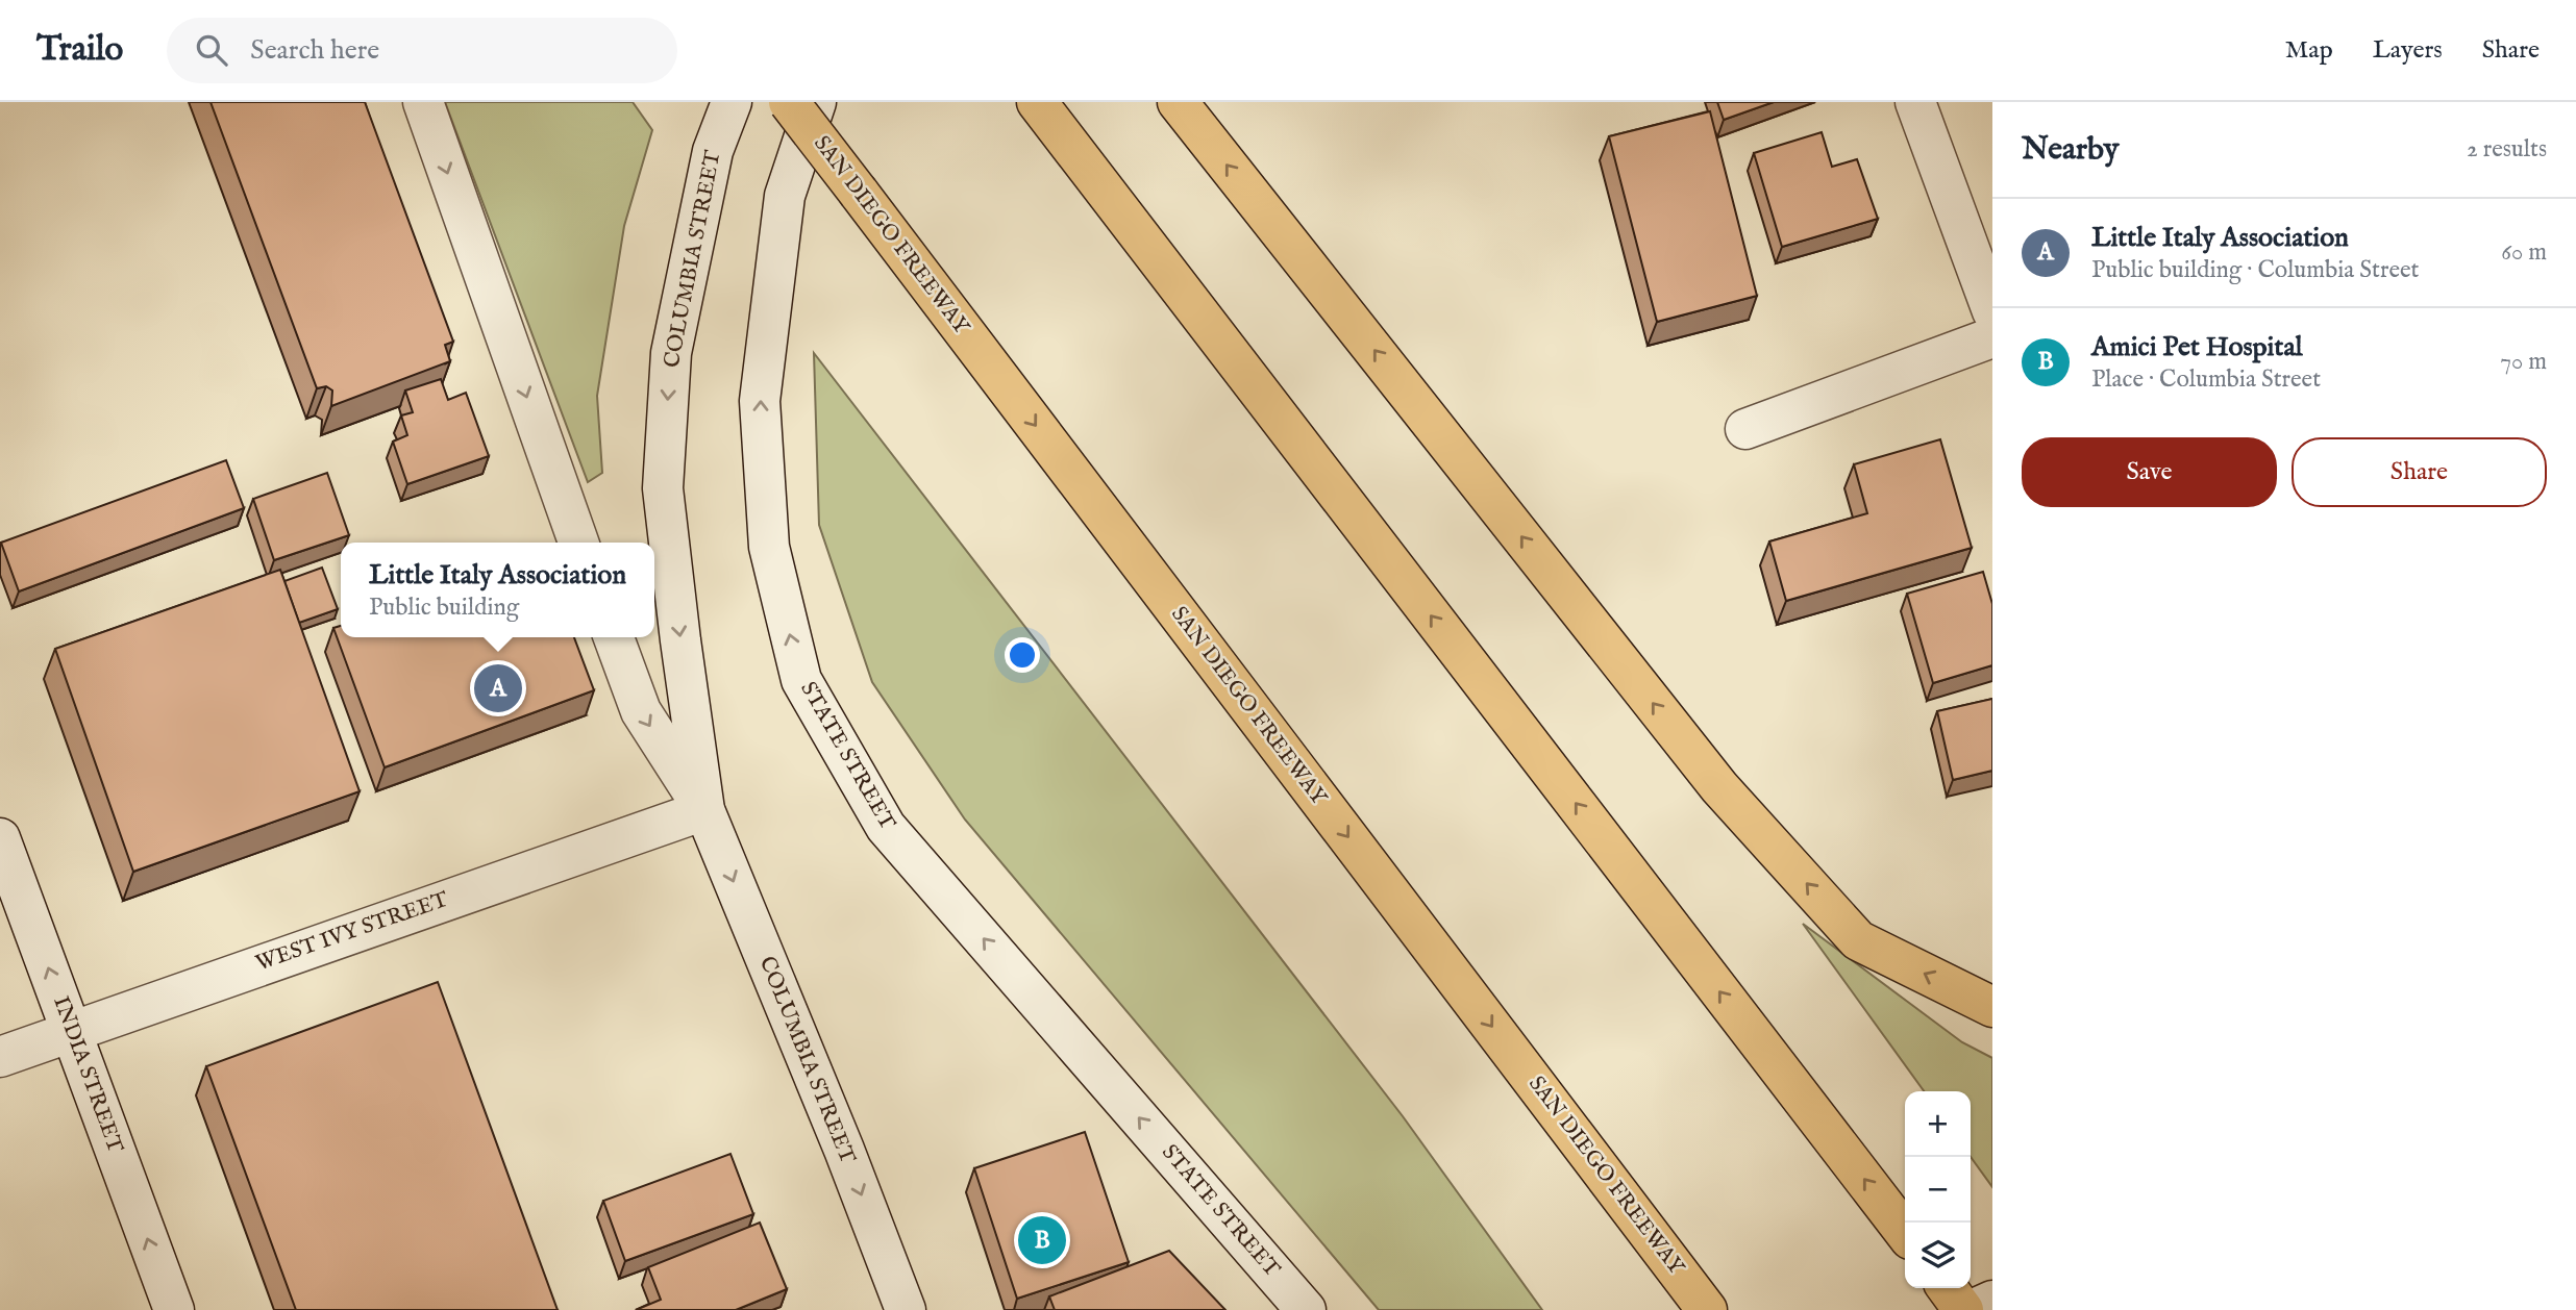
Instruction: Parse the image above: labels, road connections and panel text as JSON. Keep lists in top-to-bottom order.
{
  "streets": {
    "highway": ["SAN DIEGO FREEWAY"],
    "main road": [
      "COLUMBIA STREET",
      "STATE STREET",
      "WEST IVY STREET",
      "INDIA STREET"
    ]
  },
  "crossings": [
    ["COLUMBIA STREET", "WEST IVY STREET"],
    ["WEST IVY STREET", "INDIA STREET"]
  ],
  "one_way": ["INDIA STREET"],
  "page": {
    "header": "Trailo",
    "search": "Search here",
    "nav": ["Map", "Layers", "Share"],
    "heading": ["Nearby", "2 results"],
    "list": [
      {
        "mark": "A",
        "name": "Little Italy Association",
        "note": "Public building · Columbia Street",
        "value": "60 m"
      },
      {
        "mark": "B",
        "name": "Amici Pet Hospital",
        "note": "Place · Columbia Street",
        "value": "70 m"
      }
    ],
    "buttons": ["Save", "Share"],
    "popup": ["Little Italy Association", "Public building"],
    "pins": ["A", "B"],
    "map_buttons": ["+", "−"]
  }
}
